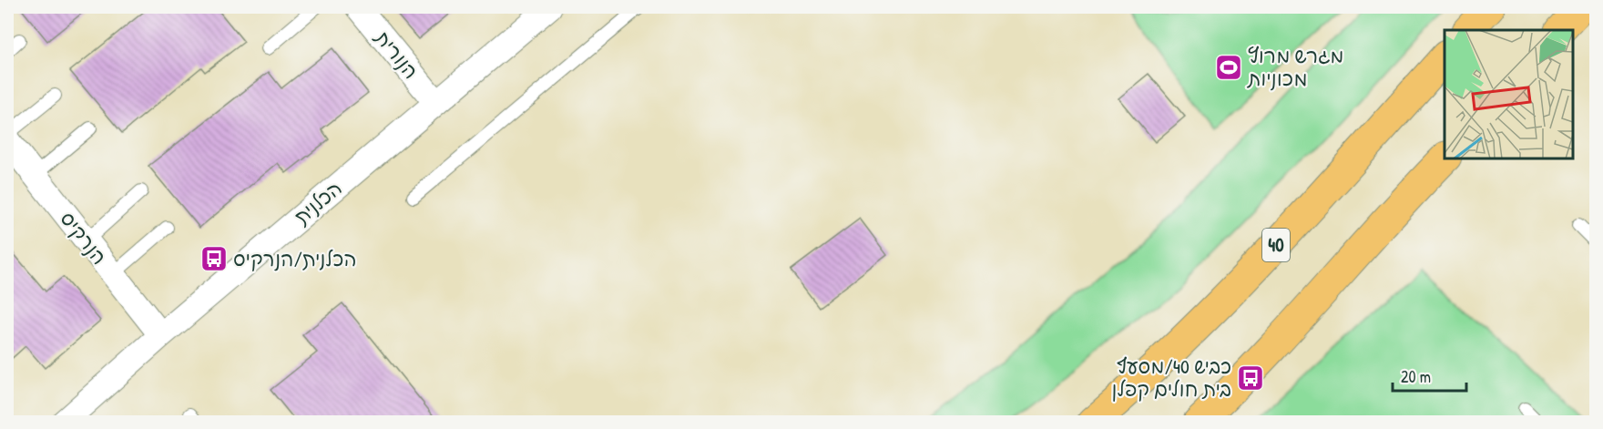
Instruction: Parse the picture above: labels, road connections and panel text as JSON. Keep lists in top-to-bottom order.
{
  "streets": {
    "highway": ["40"],
    "street": ["הנורית", "הכלנית", "הנרקיס"]
  },
  "crossings": [
    ["הנורית", "הכלנית"],
    ["הכלנית", "הנרקיס"]
  ],
  "places": {
    "sports": ["מגרש מרוץ מכוניות"],
    "bus stop": ["הכלנית/הנרקיס", "כביש 40/מסעף בית חולים קפלן"]
  },
  "scale_bar": "20 m"
}
